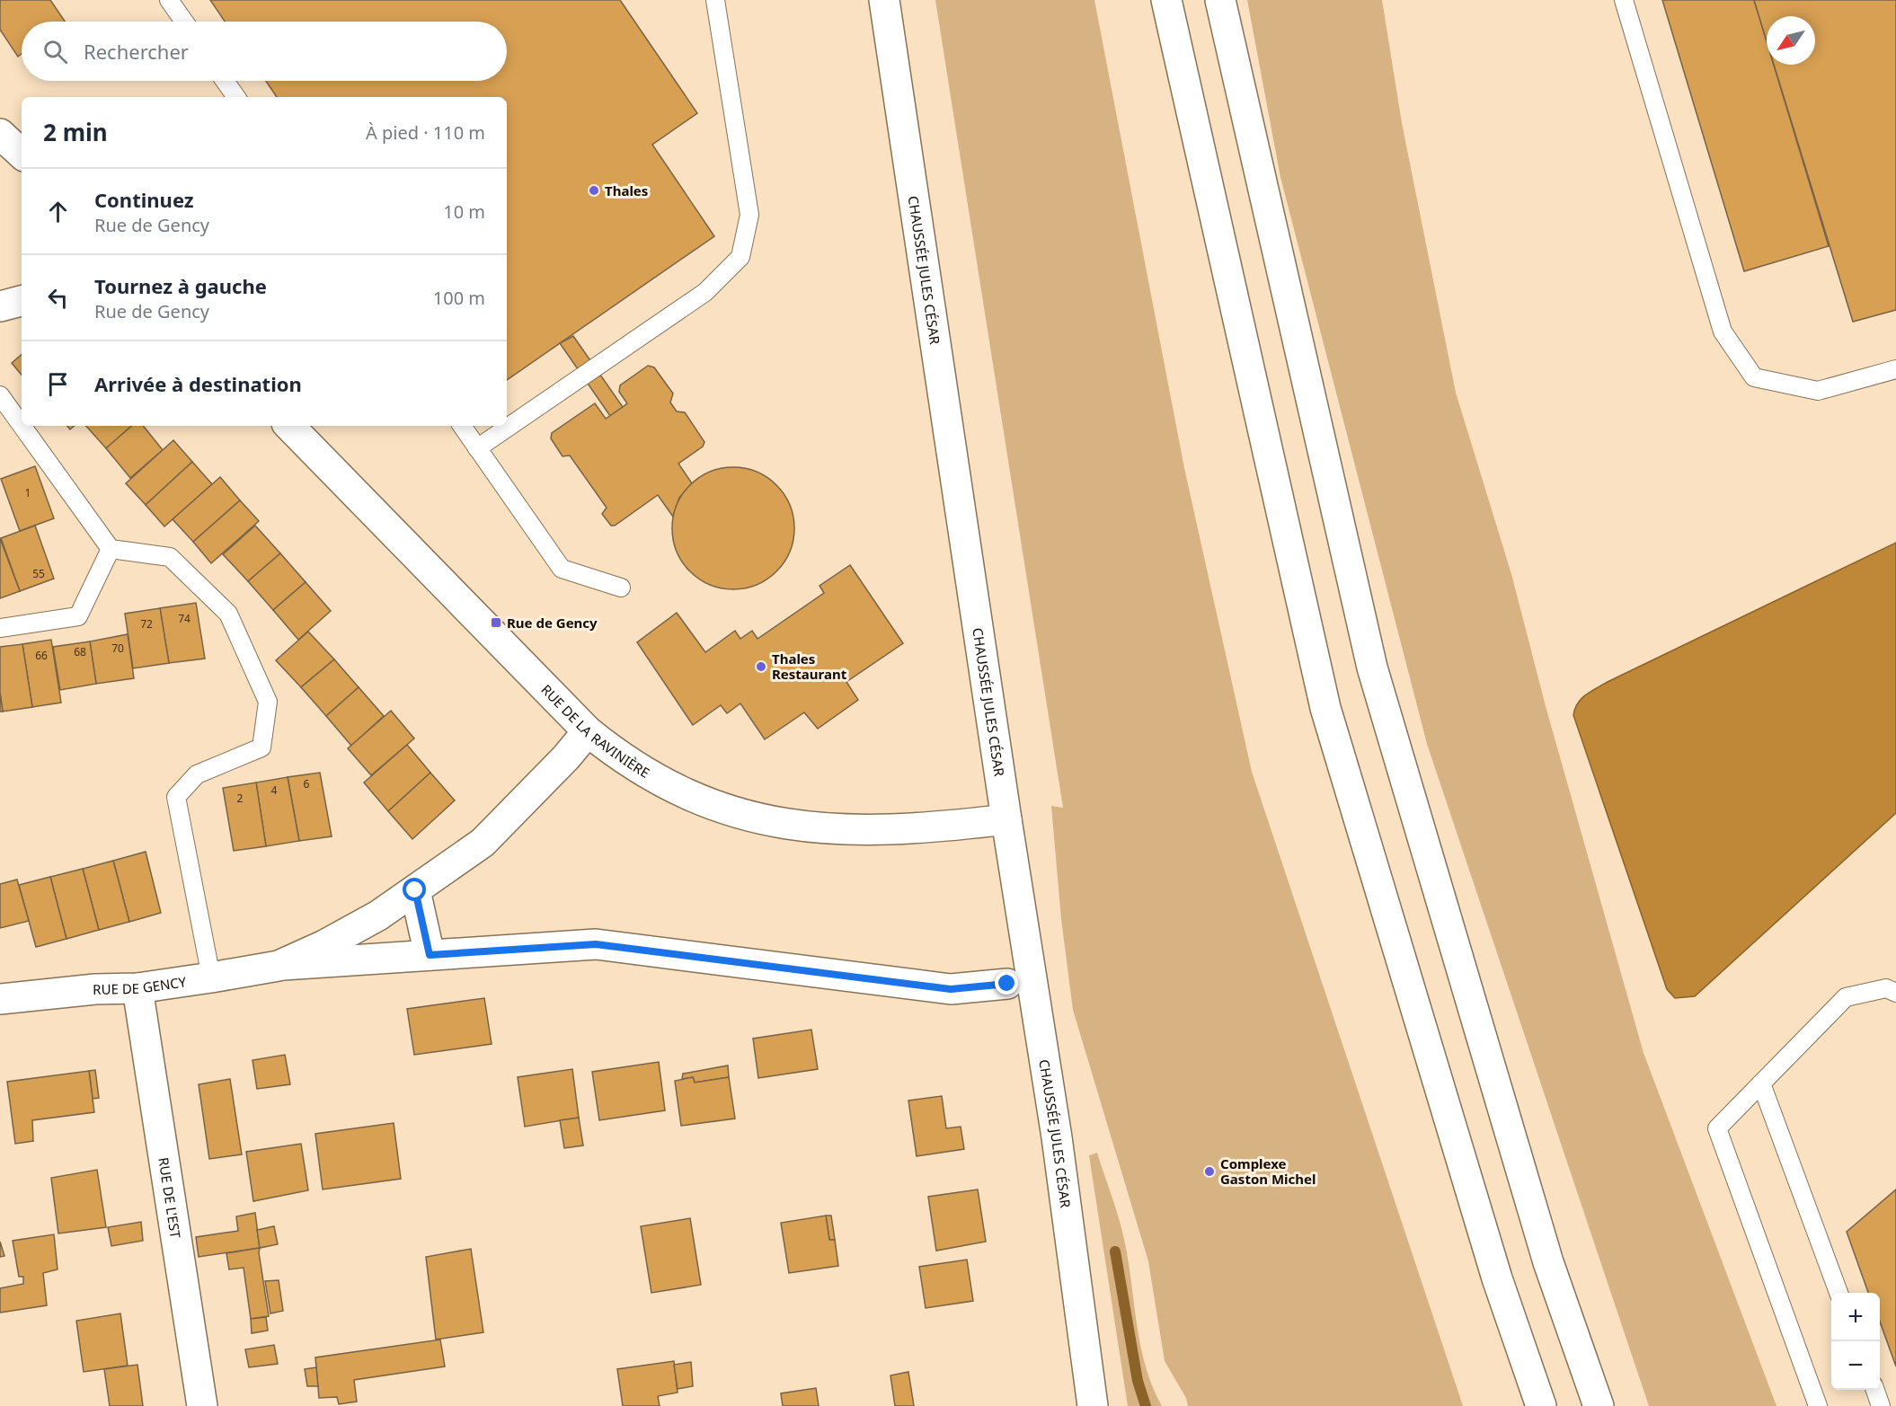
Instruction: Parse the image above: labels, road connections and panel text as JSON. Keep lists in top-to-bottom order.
{
  "streets": {
    "main road": [
      "CHAUSSÉE JULES CÉSAR",
      "RUE DE LA RAVINIÈRE",
      "RUE DE GENCY",
      "RUE DE L'EST"
    ]
  },
  "crossings": [
    ["CHAUSSÉE JULES CÉSAR", "RUE DE LA RAVINIÈRE"],
    ["RUE DE LA RAVINIÈRE", "RUE DE GENCY"],
    ["RUE DE GENCY", "RUE DE L'EST"]
  ],
  "places": {
    "other": ["Thales", "Thales Restaurant", "Complexe Gaston Michel"],
    "transit": ["Rue de Gency"]
  },
  "house_numbers": [
    "1",
    "55",
    "74",
    "72",
    "70",
    "68",
    "66",
    "6",
    "4",
    "2"
  ],
  "north": "bottom left",
  "page": {
    "search": "Rechercher",
    "heading": ["2 min", "À pied · 110 m"],
    "list": [
      ["Continuez", "Rue de Gency", "10 m"],
      ["Tournez à gauche", "Rue de Gency", "100 m"],
      "Arrivée à destination"
    ],
    "map_buttons": ["+", "−"]
  }
}
